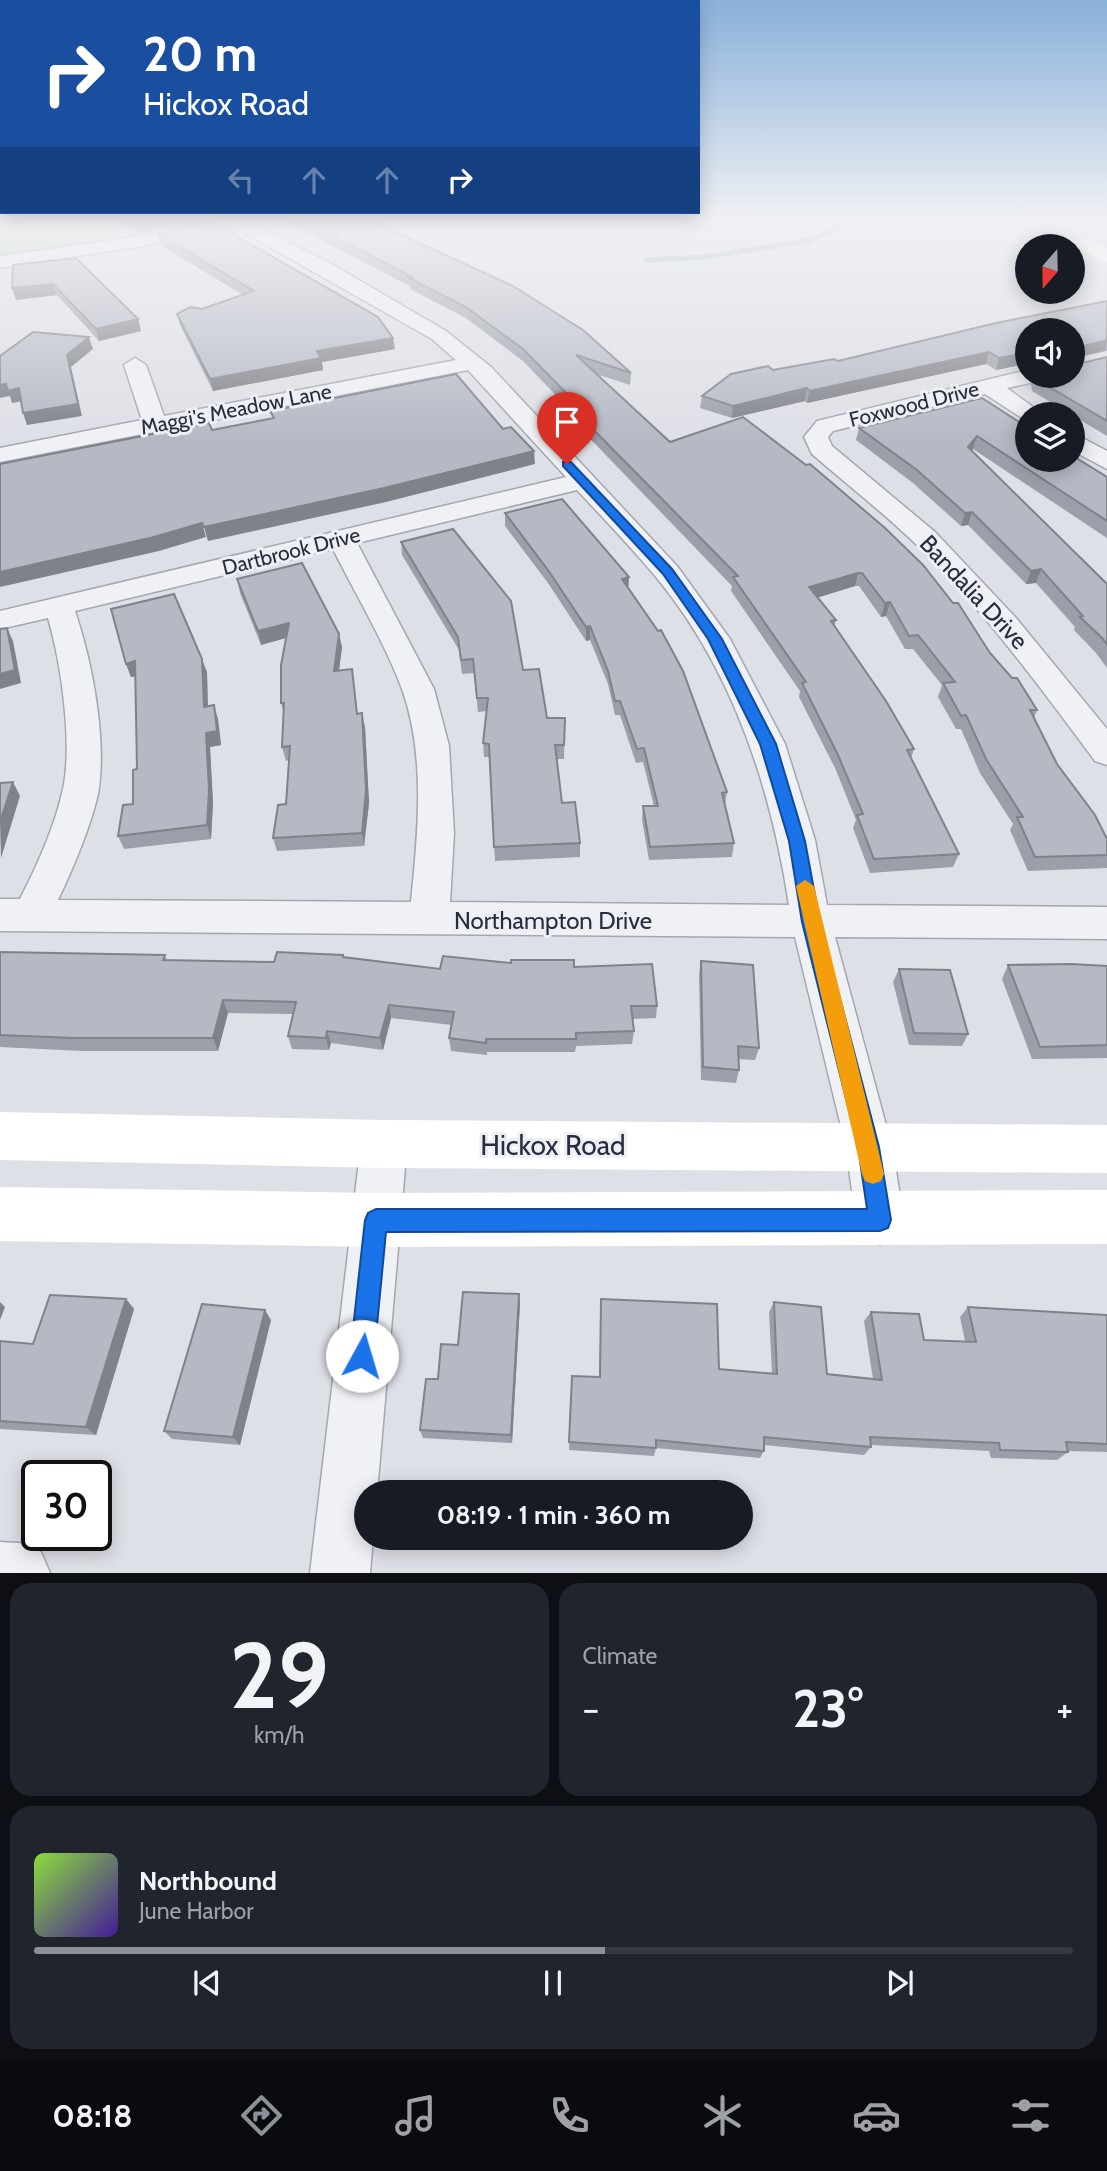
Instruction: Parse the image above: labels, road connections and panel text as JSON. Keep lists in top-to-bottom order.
{
  "streets": {
    "street": [
      "Foxwood Drive",
      "Maggi's Meadow Lane",
      "Dartbrook Drive",
      "Bandalia Drive",
      "Northampton Drive",
      "Hickox Road"
    ]
  },
  "crossings": [
    ["Foxwood Drive", "Bandalia Drive"]
  ],
  "north": "bottom",
  "page": {
    "turn": ["20 m", "Hickox Road"],
    "limit": "30",
    "trip": "08:19 · 1 min · 360 m",
    "tile": [
      ["29", "km/h"],
      "Climate"
    ],
    "heat": ["−", "23°", "+"],
    "song": ["Northbound", "June Harbor"],
    "tabs": "08:18"
  }
}
